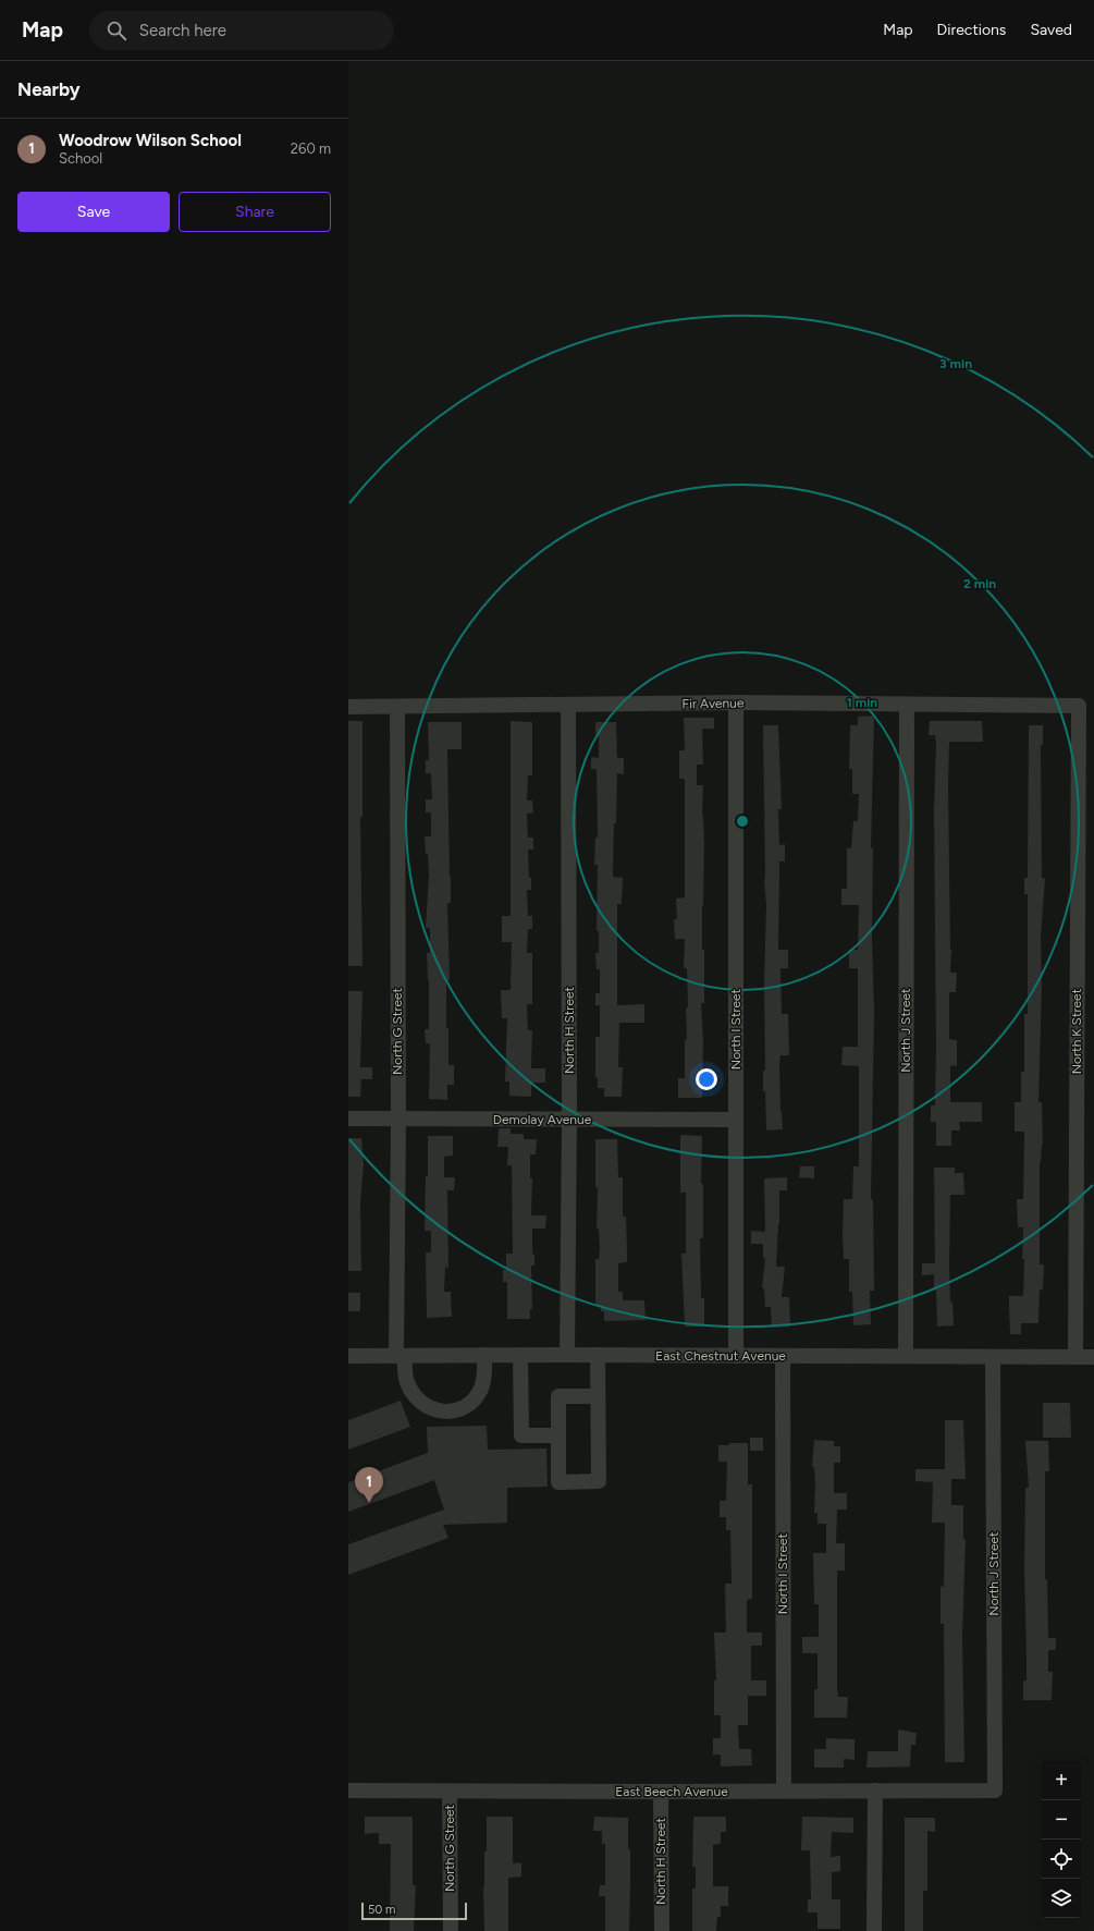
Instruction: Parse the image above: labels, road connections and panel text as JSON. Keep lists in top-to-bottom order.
{
  "streets": {
    "street": [
      "Fir Avenue",
      "North I Street",
      "North H Street",
      "North J Street",
      "North G Street",
      "North K Street",
      "Demolay Avenue",
      "East Chestnut Avenue",
      "East Beech Avenue"
    ]
  },
  "crossings": [
    ["Fir Avenue", "North I Street"],
    ["Fir Avenue", "North H Street"],
    ["Fir Avenue", "North J Street"],
    ["Fir Avenue", "North G Street"],
    ["Fir Avenue", "North K Street"],
    ["North I Street", "Demolay Avenue"],
    ["North I Street", "East Chestnut Avenue"],
    ["North I Street", "East Beech Avenue"],
    ["North H Street", "Demolay Avenue"],
    ["North H Street", "East Chestnut Avenue"],
    ["North H Street", "East Beech Avenue"],
    ["North J Street", "East Chestnut Avenue"],
    ["North J Street", "East Beech Avenue"],
    ["North G Street", "Demolay Avenue"],
    ["North G Street", "East Chestnut Avenue"],
    ["North G Street", "East Beech Avenue"],
    ["North K Street", "East Chestnut Avenue"]
  ],
  "scale_bar": "50 m",
  "page": {
    "header": "Map",
    "search": "Search here",
    "nav": ["Map", "Directions", "Saved"],
    "heading": "Nearby",
    "list": [
      {
        "mark": "1",
        "name": "Woodrow Wilson School",
        "note": "School",
        "value": "260 m"
      }
    ],
    "buttons": ["Save", "Share"],
    "pins": "1",
    "map_buttons": ["+", "−"],
    "scale": "50 m"
  },
  "rings": ["3 min", "2 min", "1 min"]
}
